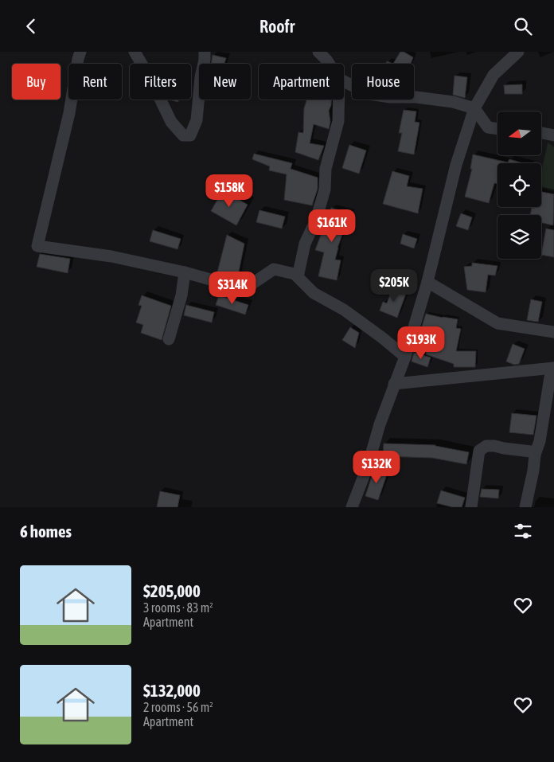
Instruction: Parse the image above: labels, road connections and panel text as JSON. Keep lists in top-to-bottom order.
{
  "north": "left",
  "page": {
    "header": "Roofr",
    "chip": [
      "Buy",
      "Rent",
      "Filters",
      "New",
      "Apartment",
      "House"
    ],
    "price": [
      "$158K",
      "$161K",
      "$205K",
      "$314K",
      "$193K",
      "$132K"
    ],
    "heading": "6 homes",
    "list": [
      {
        "name": "$205,000",
        "note": "3 rooms · 83 m² · Apartment"
      },
      {
        "name": "$132,000",
        "note": "2 rooms · 56 m² · Apartment"
      }
    ]
  }
}
